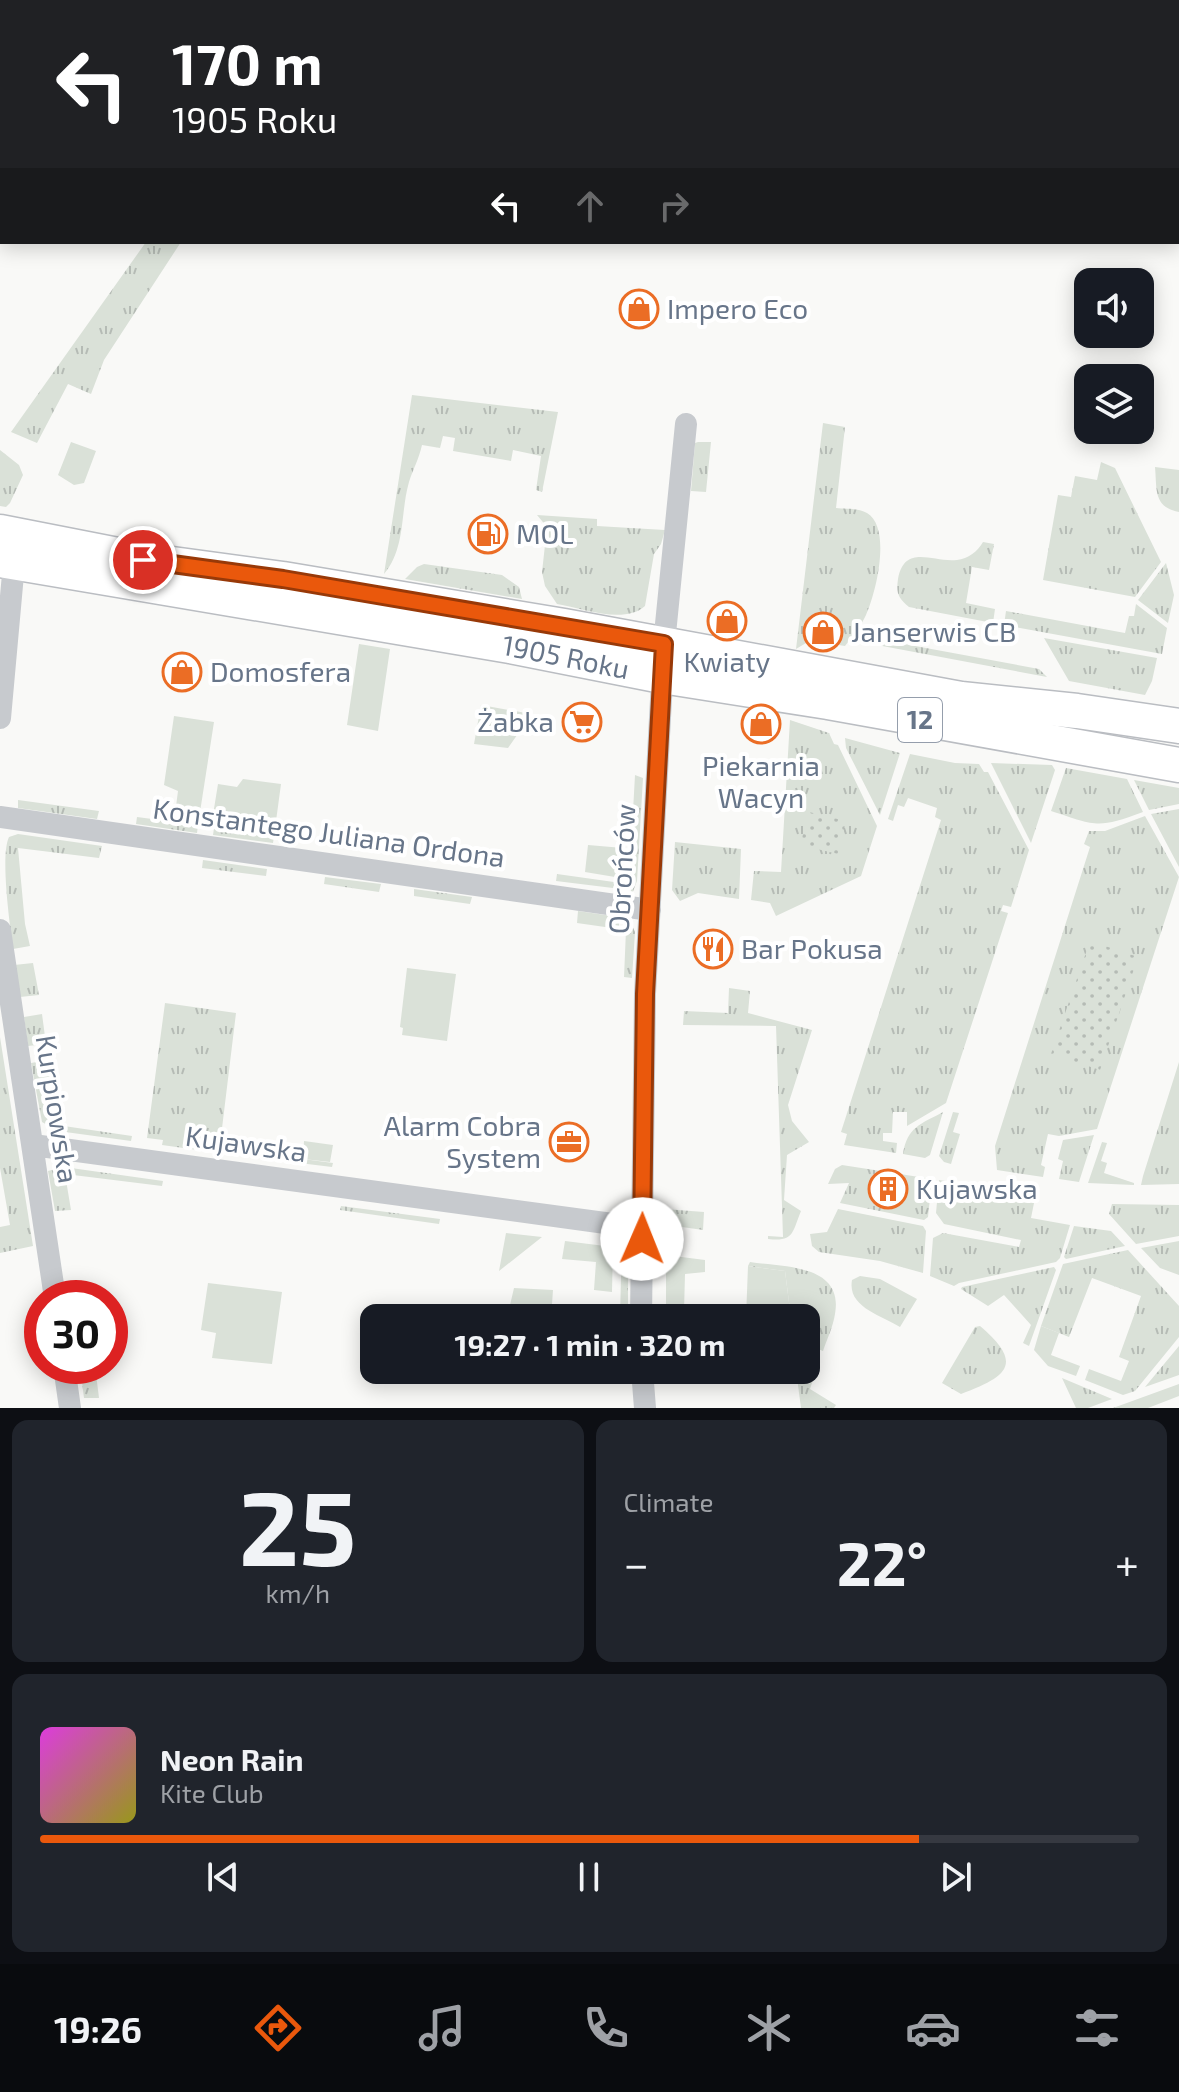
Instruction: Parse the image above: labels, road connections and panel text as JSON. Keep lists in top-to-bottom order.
{
  "streets": {
    "main road": ["1905 Roku", "12"],
    "street": [
      "Konstantego Juliana Ordona",
      "Obrońców",
      "Kurpiowska",
      "Kujawska"
    ]
  },
  "crossings": [
    ["1905 Roku", "Obrońców"],
    ["Konstantego Juliana Ordona", "Obrońców"],
    ["Obrońców", "Kujawska"],
    ["Kurpiowska", "Kujawska"]
  ],
  "places": {
    "shop": [
      "Impero Eco",
      "Kwiaty",
      "Janserwis CB",
      "Domosfera",
      "Piekarnia Wacyn"
    ],
    "fuel station": ["MOL"],
    "supermarket": ["Żabka"],
    "restaurant": ["Bar Pokusa"],
    "office": ["Alarm Cobra System"],
    "building": ["Kujawska"]
  },
  "page": {
    "turn": ["170 m", "1905 Roku"],
    "limit": "30",
    "trip": "19:27 · 1 min · 320 m",
    "tile": [
      ["25", "km/h"],
      "Climate"
    ],
    "heat": ["−", "22°", "+"],
    "song": ["Neon Rain", "Kite Club"],
    "tabs": "19:26"
  }
}
